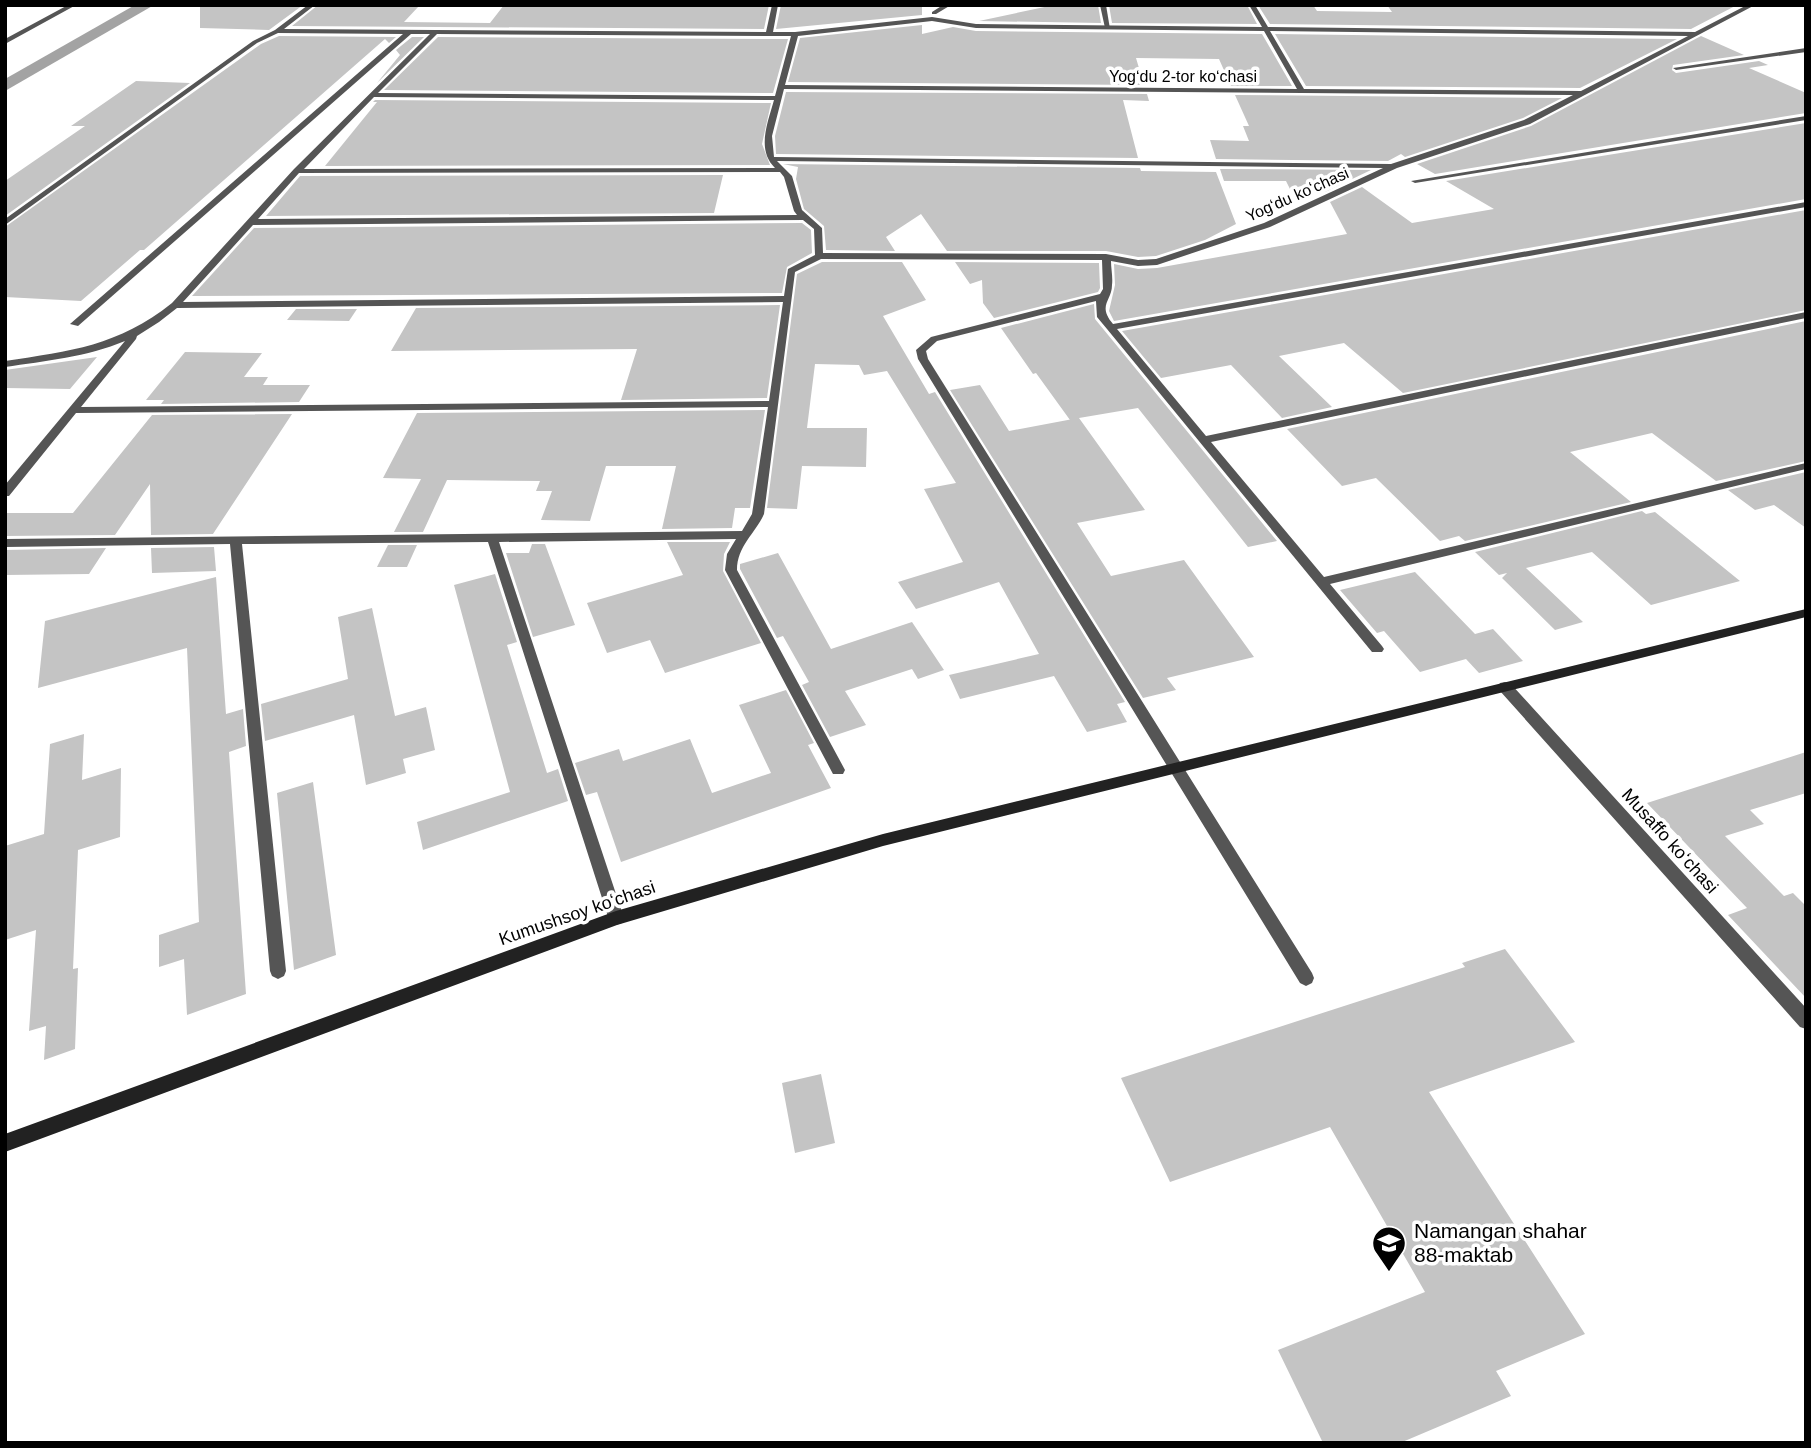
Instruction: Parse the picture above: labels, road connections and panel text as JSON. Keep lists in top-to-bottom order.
{
  "streets": {
    "street": [
      "Yogʻdu 2-tor koʻchasi",
      "Yogʻdu koʻchasi",
      "Musaffo koʻchasi",
      "Kumushsoy koʻchasi"
    ]
  },
  "crossings": [
    ["Yogʻdu 2-tor koʻchasi", "Yogʻdu koʻchasi"],
    ["Musaffo koʻchasi", "Kumushsoy koʻchasi"]
  ],
  "places": {
    "school or university": ["Namangan shahar 88-maktab"]
  }
}
